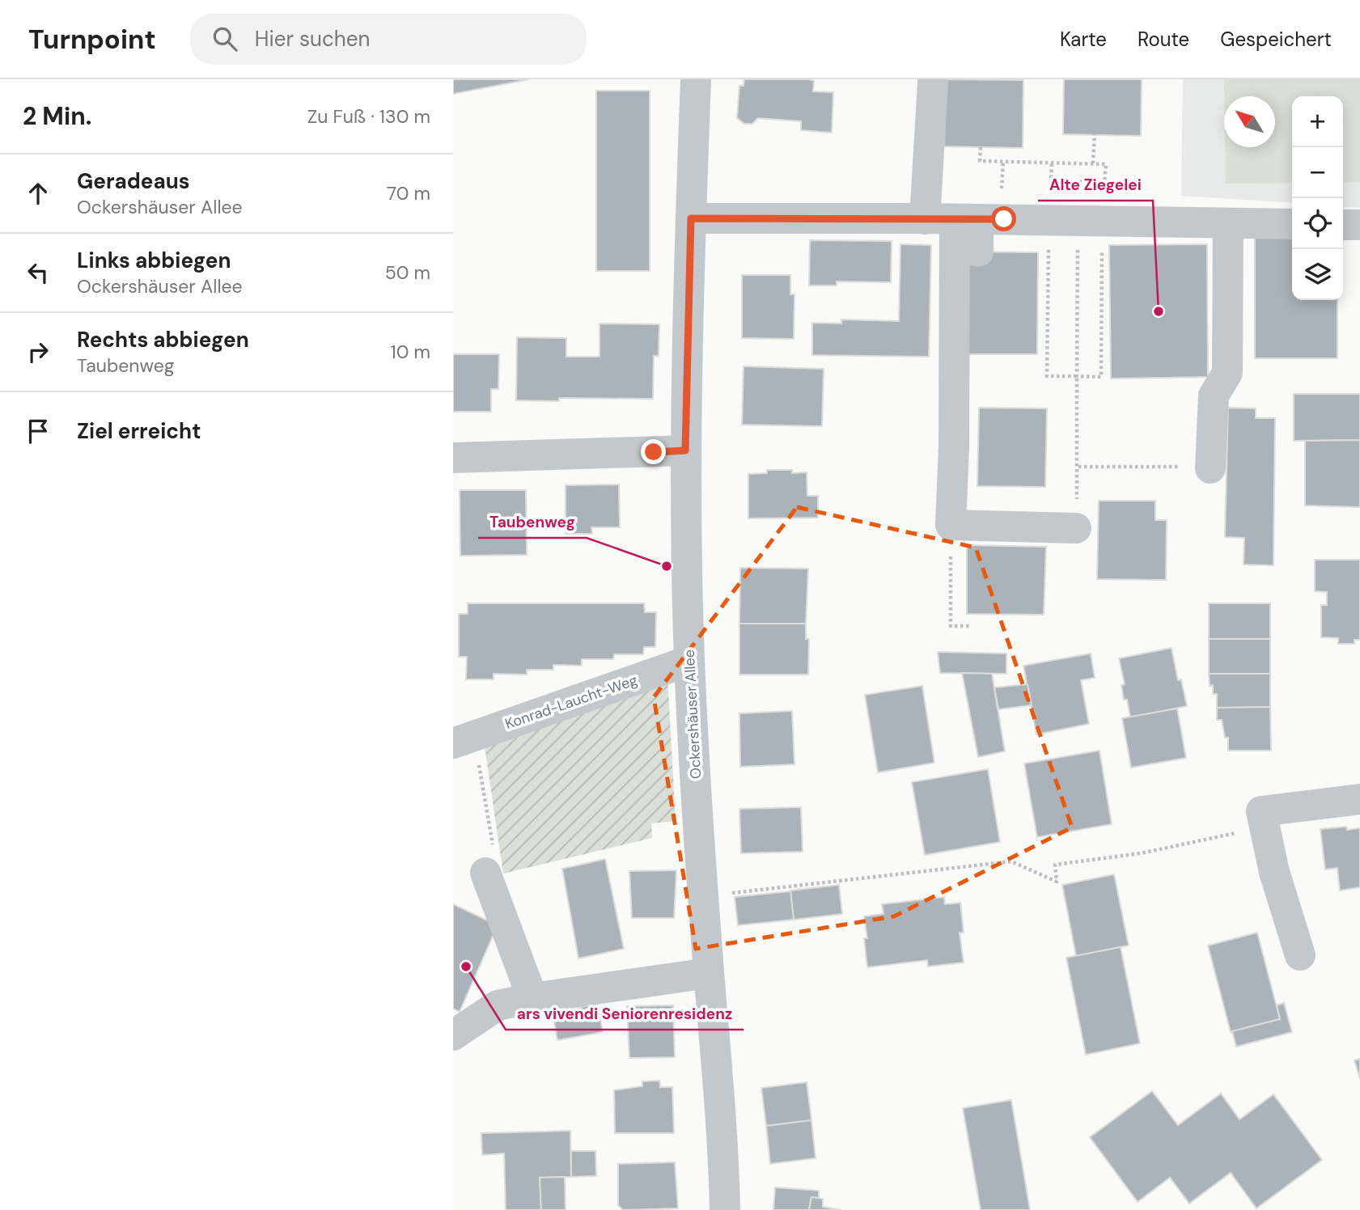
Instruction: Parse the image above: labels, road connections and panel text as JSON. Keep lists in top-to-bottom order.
{
  "streets": {
    "street": ["Konrad-Laucht-Weg", "Ockershäuser Allee"]
  },
  "crossings": [
    ["Konrad-Laucht-Weg", "Ockershäuser Allee"]
  ],
  "places": ["Alte Ziegelei", "Taubenweg", "ars vivendi Seniorenresidenz"],
  "north": "top left",
  "page": {
    "header": "Turnpoint",
    "search": "Hier suchen",
    "nav": ["Karte", "Route", "Gespeichert"],
    "heading": ["2 Min.", "Zu Fuß · 130 m"],
    "map_buttons": ["+", "−"],
    "list": [
      ["Geradeaus", "Ockershäuser Allee", "70 m"],
      ["Links abbiegen", "Ockershäuser Allee", "50 m"],
      ["Rechts abbiegen", "Taubenweg", "10 m"],
      "Ziel erreicht"
    ]
  }
}
